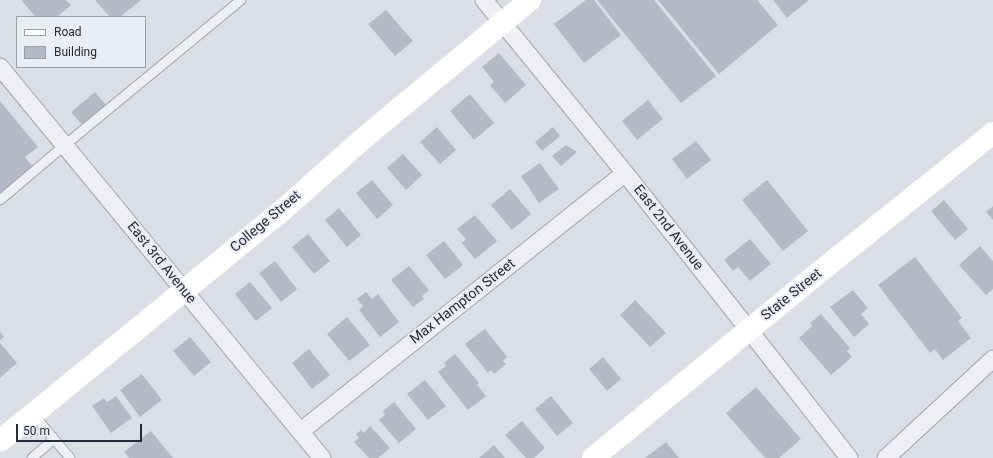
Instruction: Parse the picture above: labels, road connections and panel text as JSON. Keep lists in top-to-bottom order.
{
  "streets": {
    "street": [
      "College Street",
      "East 2nd Avenue",
      "East 3rd Avenue",
      "State Street",
      "Max Hampton Street"
    ]
  },
  "crossings": [
    ["College Street", "East 2nd Avenue"],
    ["College Street", "East 3rd Avenue"],
    ["East 2nd Avenue", "State Street"],
    ["East 2nd Avenue", "Max Hampton Street"],
    ["East 3rd Avenue", "Max Hampton Street"]
  ],
  "legend": ["Road", "Building"],
  "scale_bar": "50 m"
}
